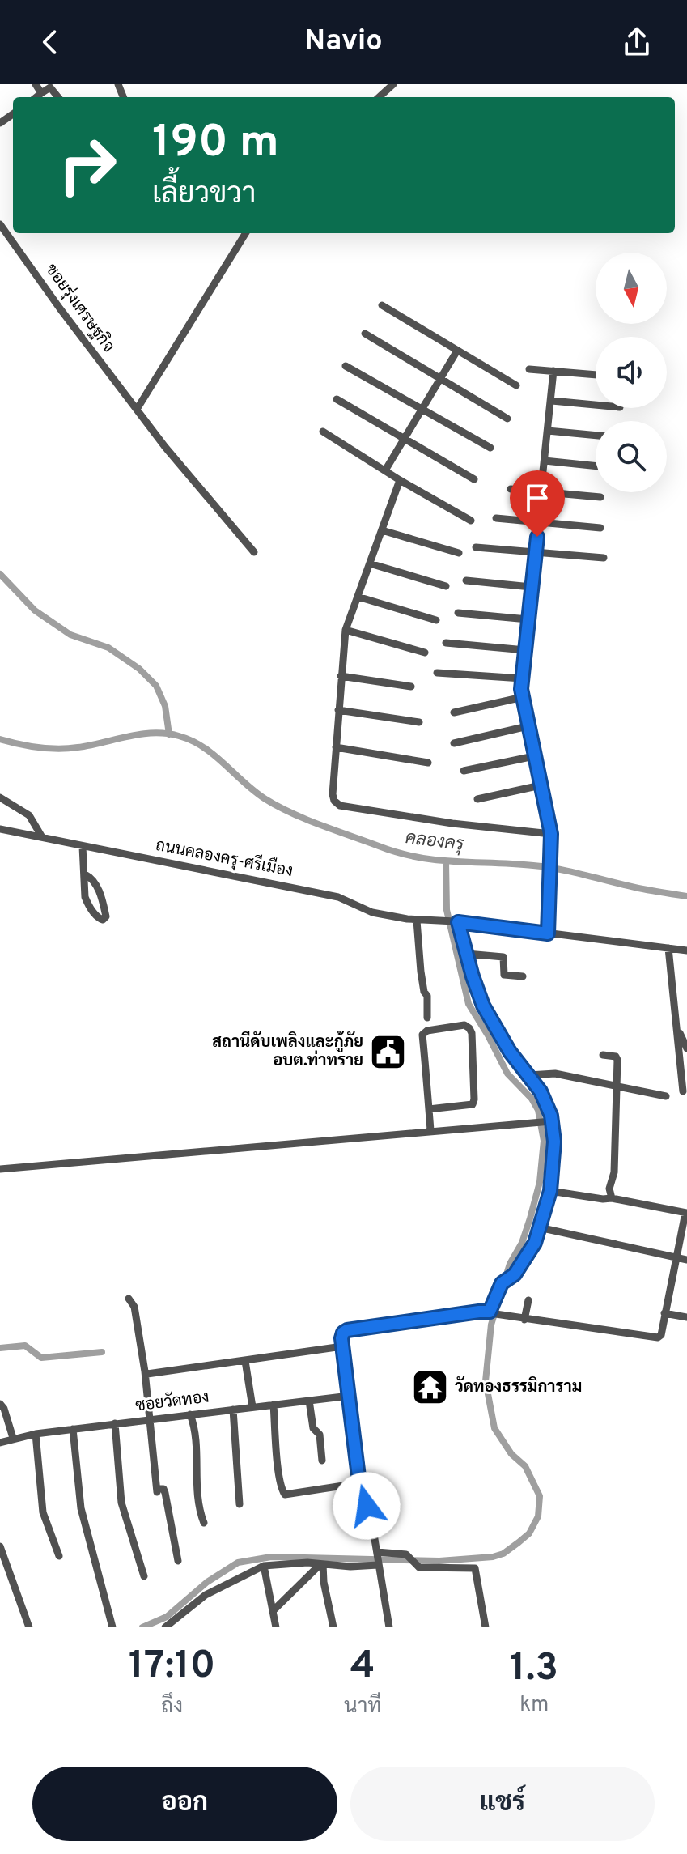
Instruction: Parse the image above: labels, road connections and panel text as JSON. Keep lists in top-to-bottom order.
{
  "streets": {
    "street": ["ซอยรุ่งเศรษฐกิจ", "ถนนคลองครุ-ศรีเมือง", "ซอยวัดทอง"]
  },
  "water": ["คลองครุ"],
  "places": {
    "public building": ["สถานีดับเพลิงและกู้ภัย อบต.ท่าทราย"],
    "temple": ["วัดทองธรรมิการาม"]
  },
  "north": "bottom",
  "page": {
    "header": "Navio",
    "turn": ["190 m", "เลี้ยวขวา"],
    "eta": [
      "17:10",
      "ถึง",
      "4",
      "นาที",
      "1.3",
      "km"
    ],
    "buttons": ["ออก", "แชร์"]
  }
}
